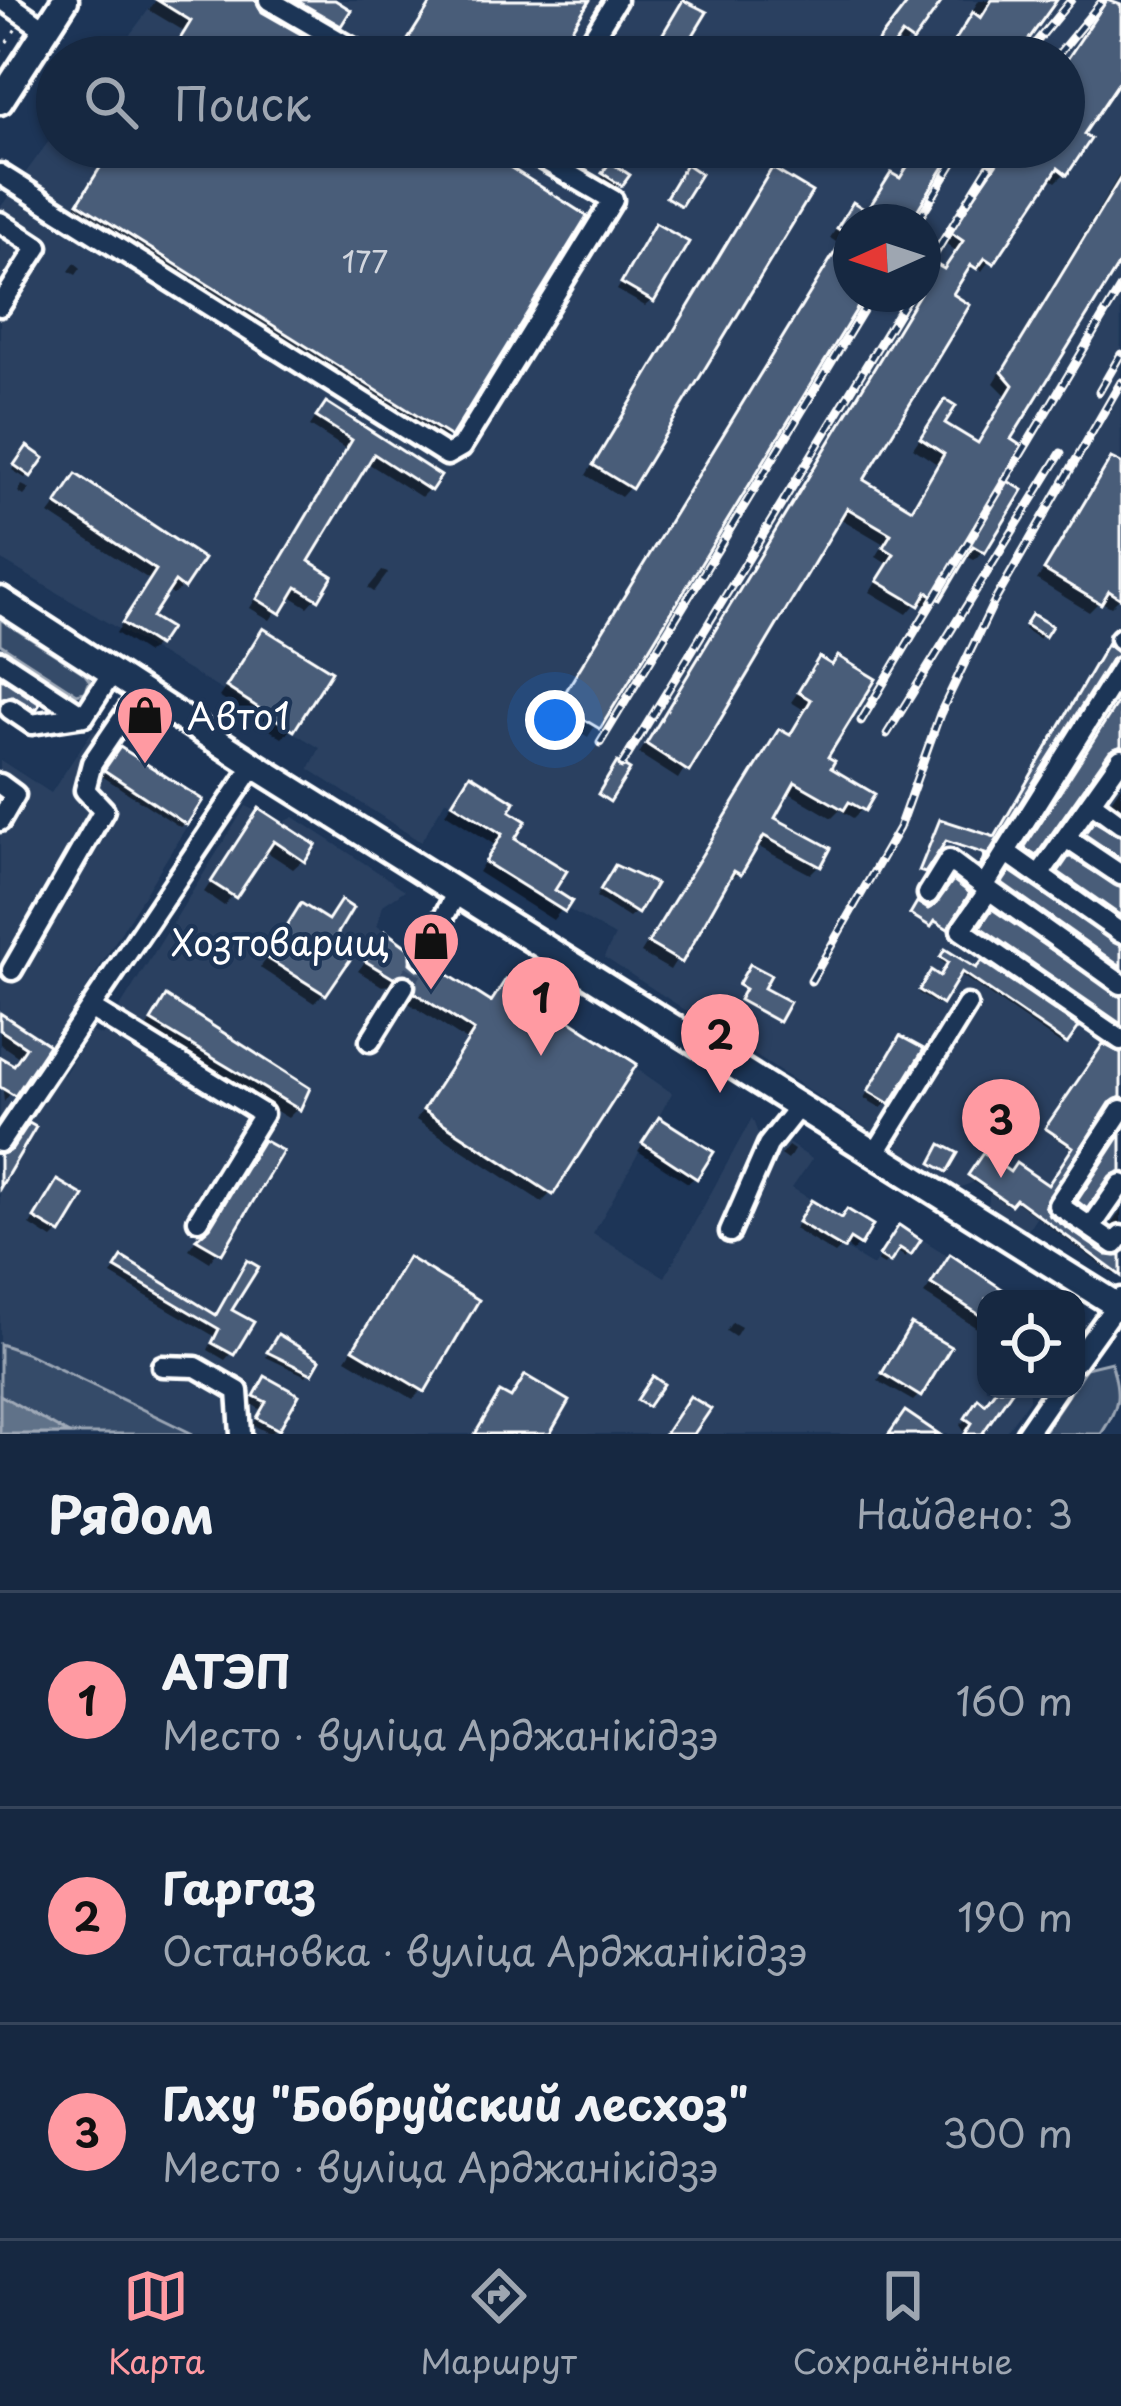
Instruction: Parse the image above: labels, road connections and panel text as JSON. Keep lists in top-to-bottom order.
{
  "places": {
    "shop": ["Авто1", "Хозтоварищ"]
  },
  "house_numbers": ["177"],
  "north": "left",
  "page": {
    "search": "Поиск",
    "pins": ["1", "2", "3"],
    "heading": ["Рядом", "Найдено: 3"],
    "list": [
      {
        "mark": "1",
        "name": "АТЭП",
        "note": "Место · вуліца Арджанікідзэ",
        "value": "160 m"
      },
      {
        "mark": "2",
        "name": "Гаргаз",
        "note": "Остановка · вуліца Арджанікідзэ",
        "value": "190 m"
      },
      {
        "mark": "3",
        "name": "Глху \"Бобруйский лесхоз\"",
        "note": "Место · вуліца Арджанікідзэ",
        "value": "300 m"
      }
    ],
    "nav": ["Карта", "Маршрут", "Сохранённые"]
  }
}
